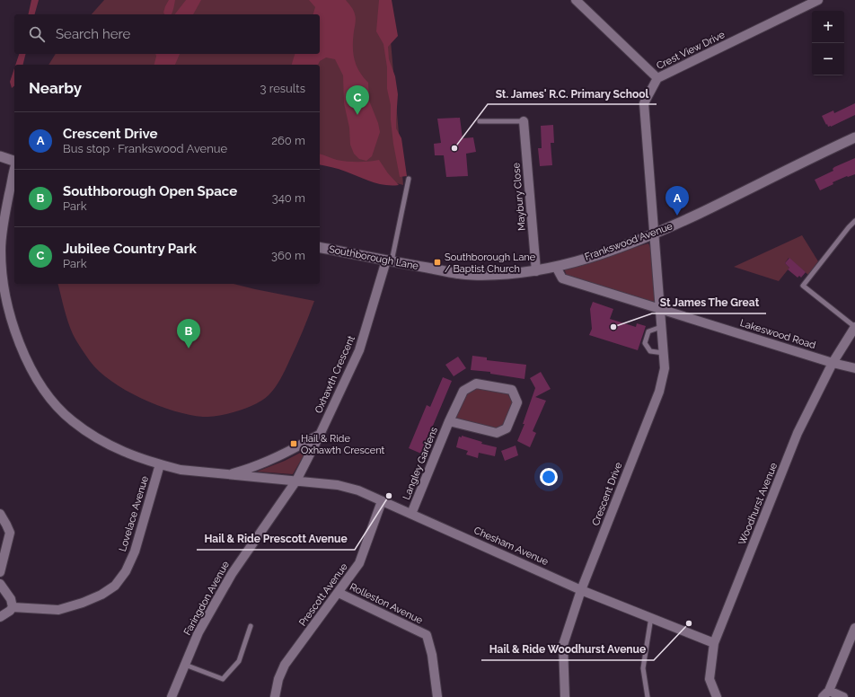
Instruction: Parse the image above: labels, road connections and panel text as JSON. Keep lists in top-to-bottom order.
{
  "streets": {
    "street": [
      "Crest View Drive",
      "Maybury Close",
      "Frankswood Avenue",
      "Southborough Lane",
      "Lakeswood Road",
      "Oxhawth Crescent",
      "Langley Gardens",
      "Crescent Drive",
      "Woodhurst Avenue",
      "Lovelace Avenue",
      "Chesham Avenue",
      "Prescott Avenue",
      "Faringdon Avenue",
      "Rolleston Avenue"
    ]
  },
  "crossings": [
    ["Crest View Drive", "Frankswood Avenue"],
    ["Crest View Drive", "Crescent Drive"],
    ["Maybury Close", "Frankswood Avenue"],
    ["Frankswood Avenue", "Southborough Lane"],
    ["Frankswood Avenue", "Lakeswood Road"],
    ["Frankswood Avenue", "Crescent Drive"],
    ["Southborough Lane", "Oxhawth Crescent"],
    ["Lakeswood Road", "Crescent Drive"],
    ["Lakeswood Road", "Woodhurst Avenue"],
    ["Oxhawth Crescent", "Chesham Avenue"],
    ["Oxhawth Crescent", "Faringdon Avenue"],
    ["Langley Gardens", "Chesham Avenue"],
    ["Crescent Drive", "Chesham Avenue"],
    ["Woodhurst Avenue", "Chesham Avenue"],
    ["Chesham Avenue", "Prescott Avenue"],
    ["Chesham Avenue", "Faringdon Avenue"],
    ["Prescott Avenue", "Rolleston Avenue"]
  ],
  "places": {
    "other": [
      "St. James' R.C. Primary School",
      "St James The Great",
      "Hail & Ride Prescott Avenue",
      "Hail & Ride Woodhurst Avenue"
    ],
    "transit": ["Southborough Lane / Baptist Church", "Hail & Ride Oxhawth Crescent"]
  },
  "page": {
    "map_buttons": ["+", "−"],
    "search": "Search here",
    "heading": ["Nearby", "3 results"],
    "pins": ["C", "A", "B"],
    "list": [
      {
        "mark": "A",
        "name": "Crescent Drive",
        "note": "Bus stop · Frankswood Avenue",
        "value": "260 m"
      },
      {
        "mark": "B",
        "name": "Southborough Open Space",
        "note": "Park",
        "value": "340 m"
      },
      {
        "mark": "C",
        "name": "Jubilee Country Park",
        "note": "Park",
        "value": "360 m"
      }
    ]
  }
}
